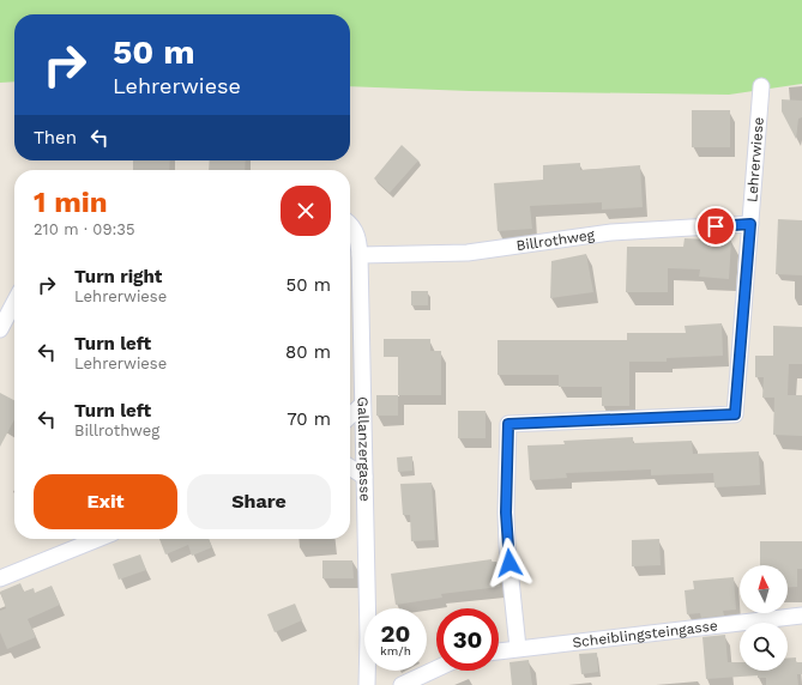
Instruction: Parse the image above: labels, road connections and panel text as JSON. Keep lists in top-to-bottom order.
{
  "streets": {
    "street": [
      "Lehrerwiese",
      "Billrothweg",
      "Gallanzergasse",
      "Scheiblingsteingasse"
    ]
  },
  "crossings": [
    ["Lehrerwiese", "Billrothweg"],
    ["Lehrerwiese", "Scheiblingsteingasse"],
    ["Billrothweg", "Gallanzergasse"]
  ],
  "north": "top",
  "page": {
    "turn": ["50 m", "Lehrerwiese"],
    "then": "Then",
    "heading": ["1 min", "210 m · 09:35"],
    "list": [
      {
        "name": "Turn right",
        "note": "Lehrerwiese",
        "value": "50 m"
      },
      {
        "name": "Turn left",
        "note": "Lehrerwiese",
        "value": "80 m"
      },
      {
        "name": "Turn left",
        "note": "Billrothweg",
        "value": "70 m"
      }
    ],
    "buttons": ["Exit", "Share"],
    "speed": "20 km/h",
    "limit": "30"
  }
}
